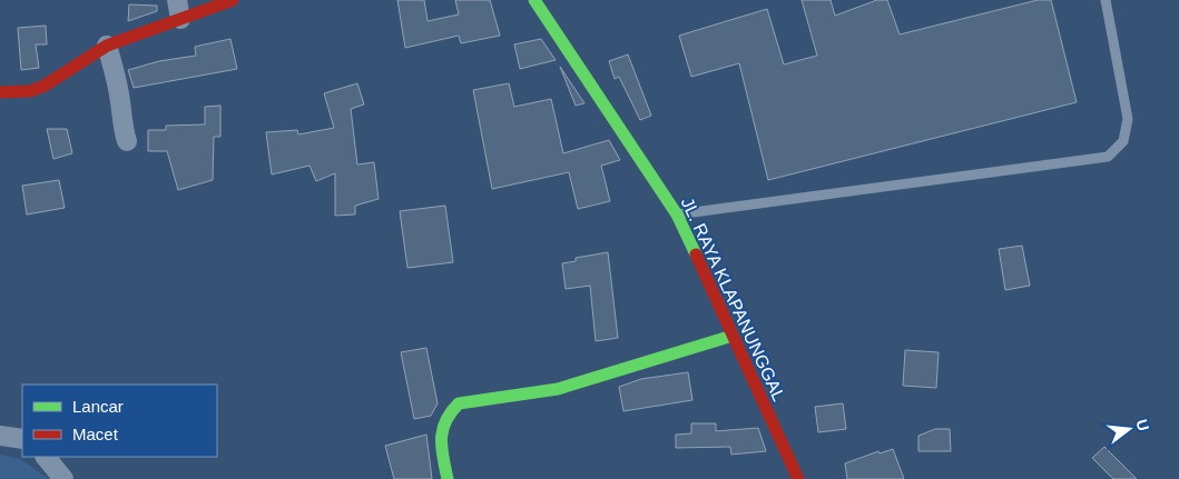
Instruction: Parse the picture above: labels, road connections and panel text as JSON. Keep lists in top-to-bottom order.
{
  "streets": {
    "street": ["JL. RAYA KLAPANUNGGAL"]
  },
  "legend": ["Lancar", "Macet"],
  "north": "right"
}
